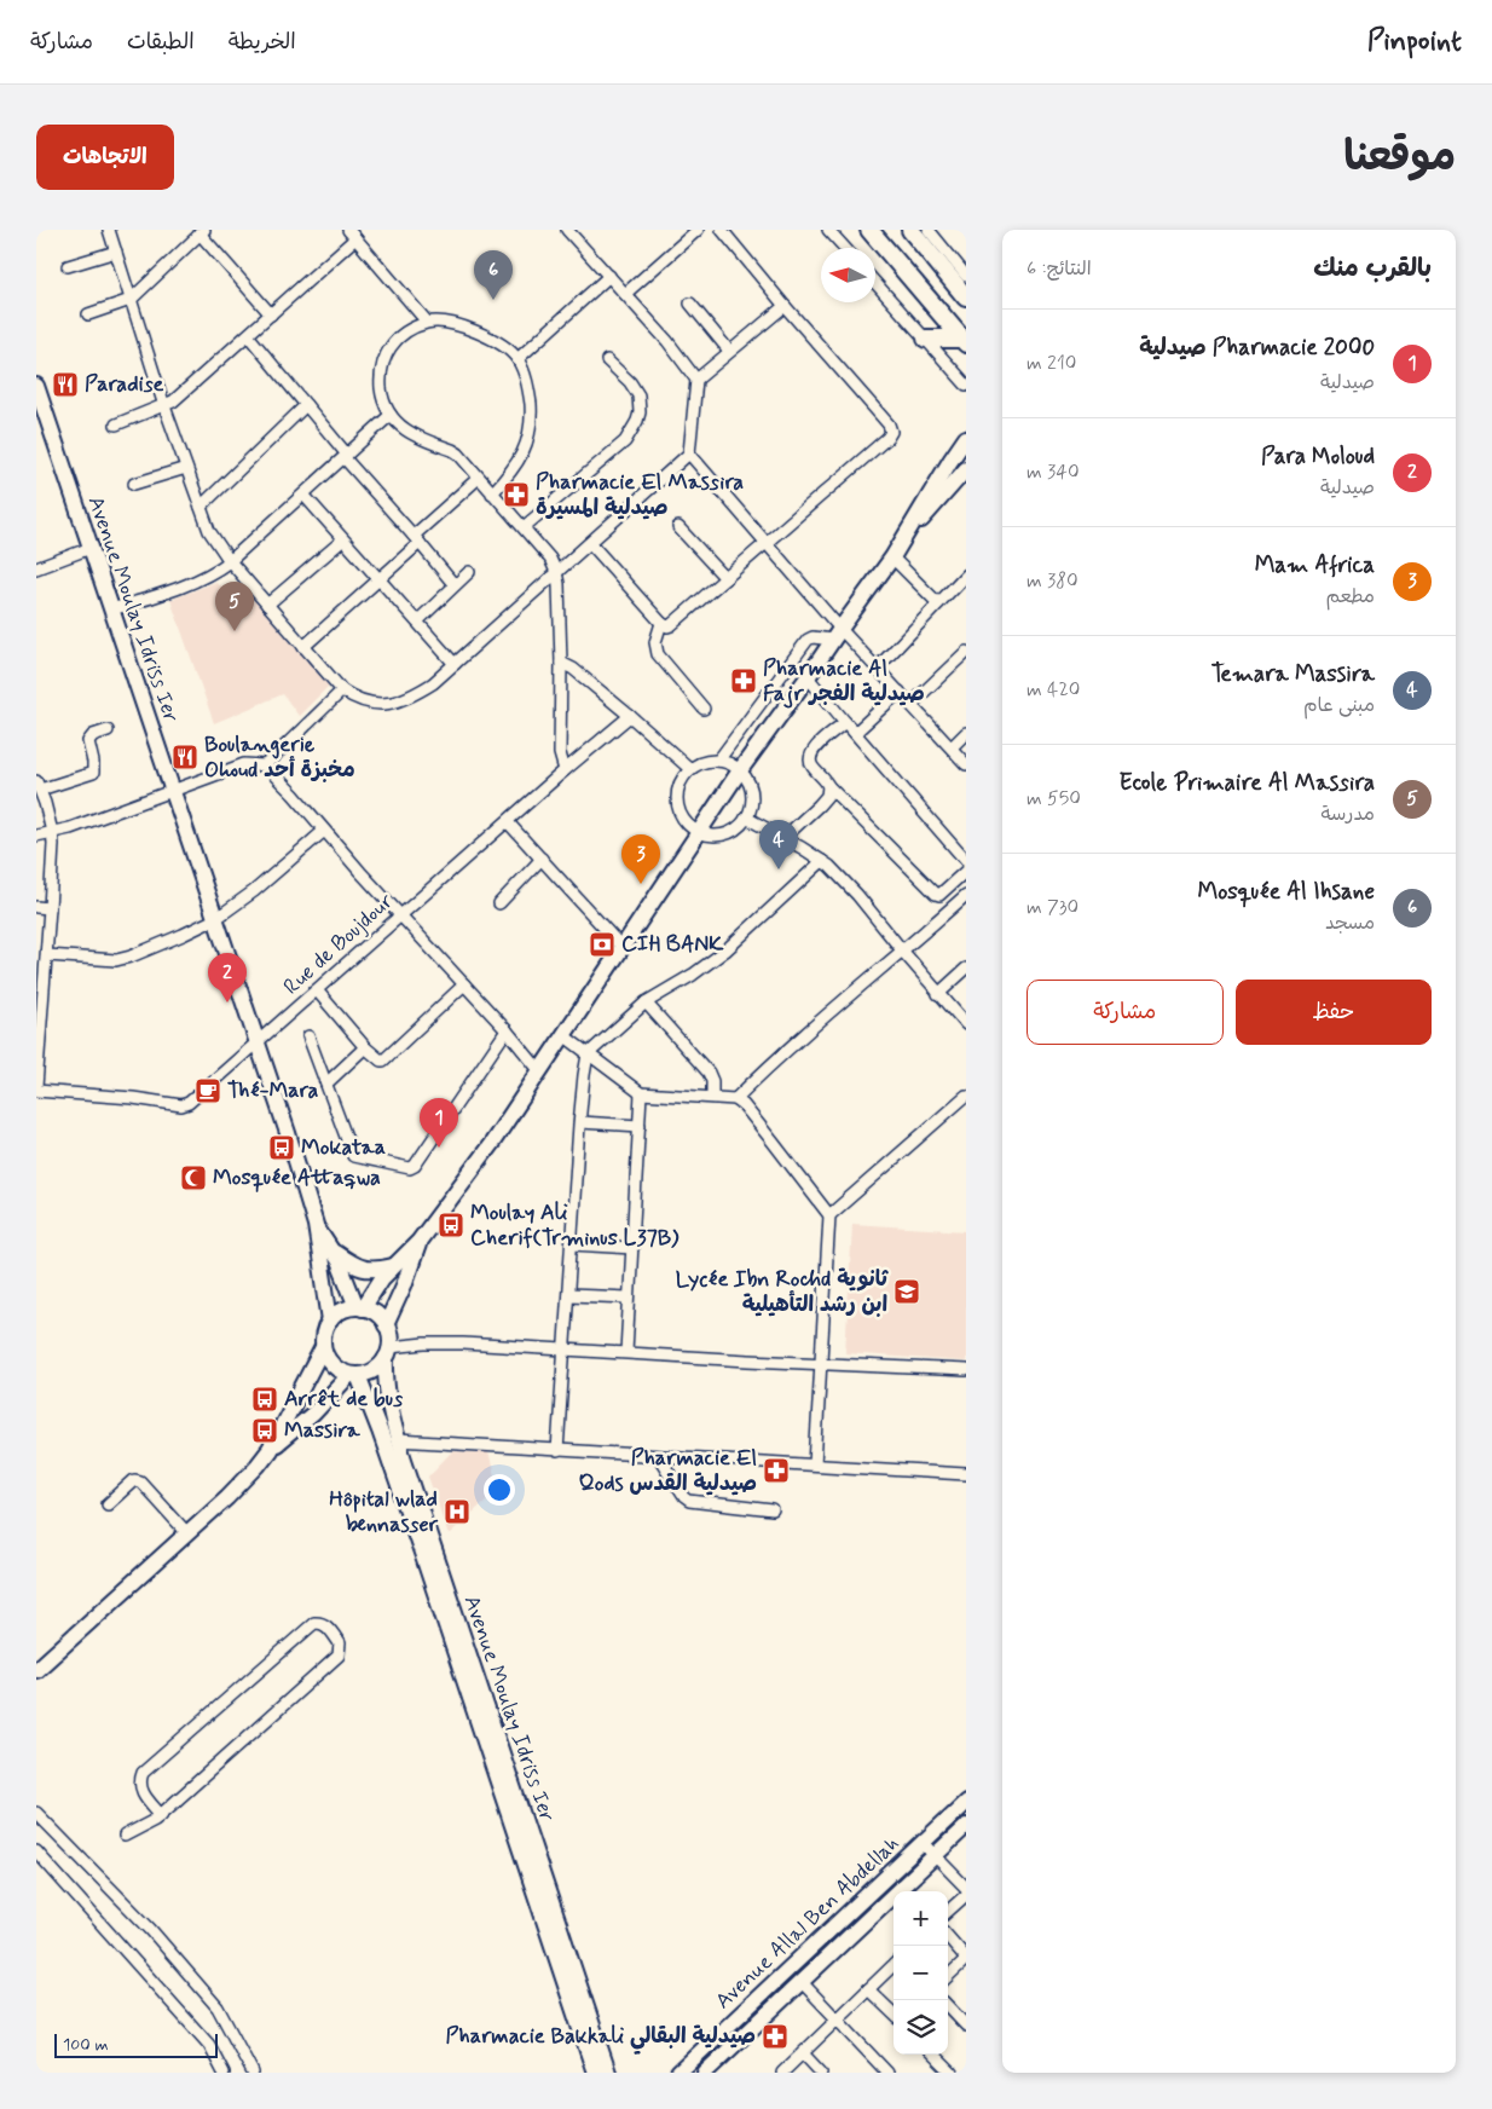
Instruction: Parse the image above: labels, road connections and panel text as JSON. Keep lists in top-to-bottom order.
{
  "streets": {
    "main road": ["Avenue Moulay Idriss Ier", "Avenue Allal Ben Abdellah"],
    "street": ["Rue de Boujdour"]
  },
  "crossings": [
    ["Avenue Moulay Idriss Ier", "Rue de Boujdour"]
  ],
  "places": {
    "restaurant": ["Paradise", "Boulangerie Ohoud مخبزة أحد"],
    "pharmacy": [
      "Pharmacie El Massira صيدلية المسيرة",
      "Pharmacie Al Fajr صيدلية الفجر",
      "Pharmacie El Qods صيدلية القدس",
      "Pharmacie Bakkali صيدلية البقالي"
    ],
    "bank": ["CIH BANK"],
    "cafe": ["Thé-Mara"],
    "bus stop": [
      "Mokataa",
      "Moulay Ali Cherif(Trminus L37B)",
      "Arrêt de bus",
      "Massira"
    ],
    "mosque": ["Mosquée Attaqwa"],
    "school or university": ["Lycée Ibn Rochd ثانوية ابن رشد التأهيلية"],
    "hospital": ["Hôpital wlad bennasser"]
  },
  "scale_bar": "100 m",
  "north": "left",
  "page": {
    "header": "Pinpoint",
    "nav": ["الخريطة", "الطبقات", "مشاركة"],
    "title": "موقعنا",
    "buttons": [
      "الاتجاهات",
      ["حفظ", "مشاركة"]
    ],
    "heading": ["بالقرب منك", "النتائج: 6"],
    "pins": [
      "6",
      "5",
      "4",
      "3",
      "2",
      "1"
    ],
    "list": [
      {
        "mark": "1",
        "name": "Pharmacie 2000 صيدلية",
        "note": "صيدلية",
        "value": "210 m"
      },
      {
        "mark": "2",
        "name": "Para Moloud",
        "note": "صيدلية",
        "value": "340 m"
      },
      {
        "mark": "3",
        "name": "Mam Africa",
        "note": "مطعم",
        "value": "380 m"
      },
      {
        "mark": "4",
        "name": "Temara Massira",
        "note": "مبنى عام",
        "value": "420 m"
      },
      {
        "mark": "5",
        "name": "Ecole Primaire Al Massira",
        "note": "مدرسة",
        "value": "550 m"
      },
      {
        "mark": "6",
        "name": "Mosquée Al Ihsane",
        "note": "مسجد",
        "value": "730 m"
      }
    ],
    "map_buttons": ["+", "−"],
    "scale": "100 m"
  }
}
